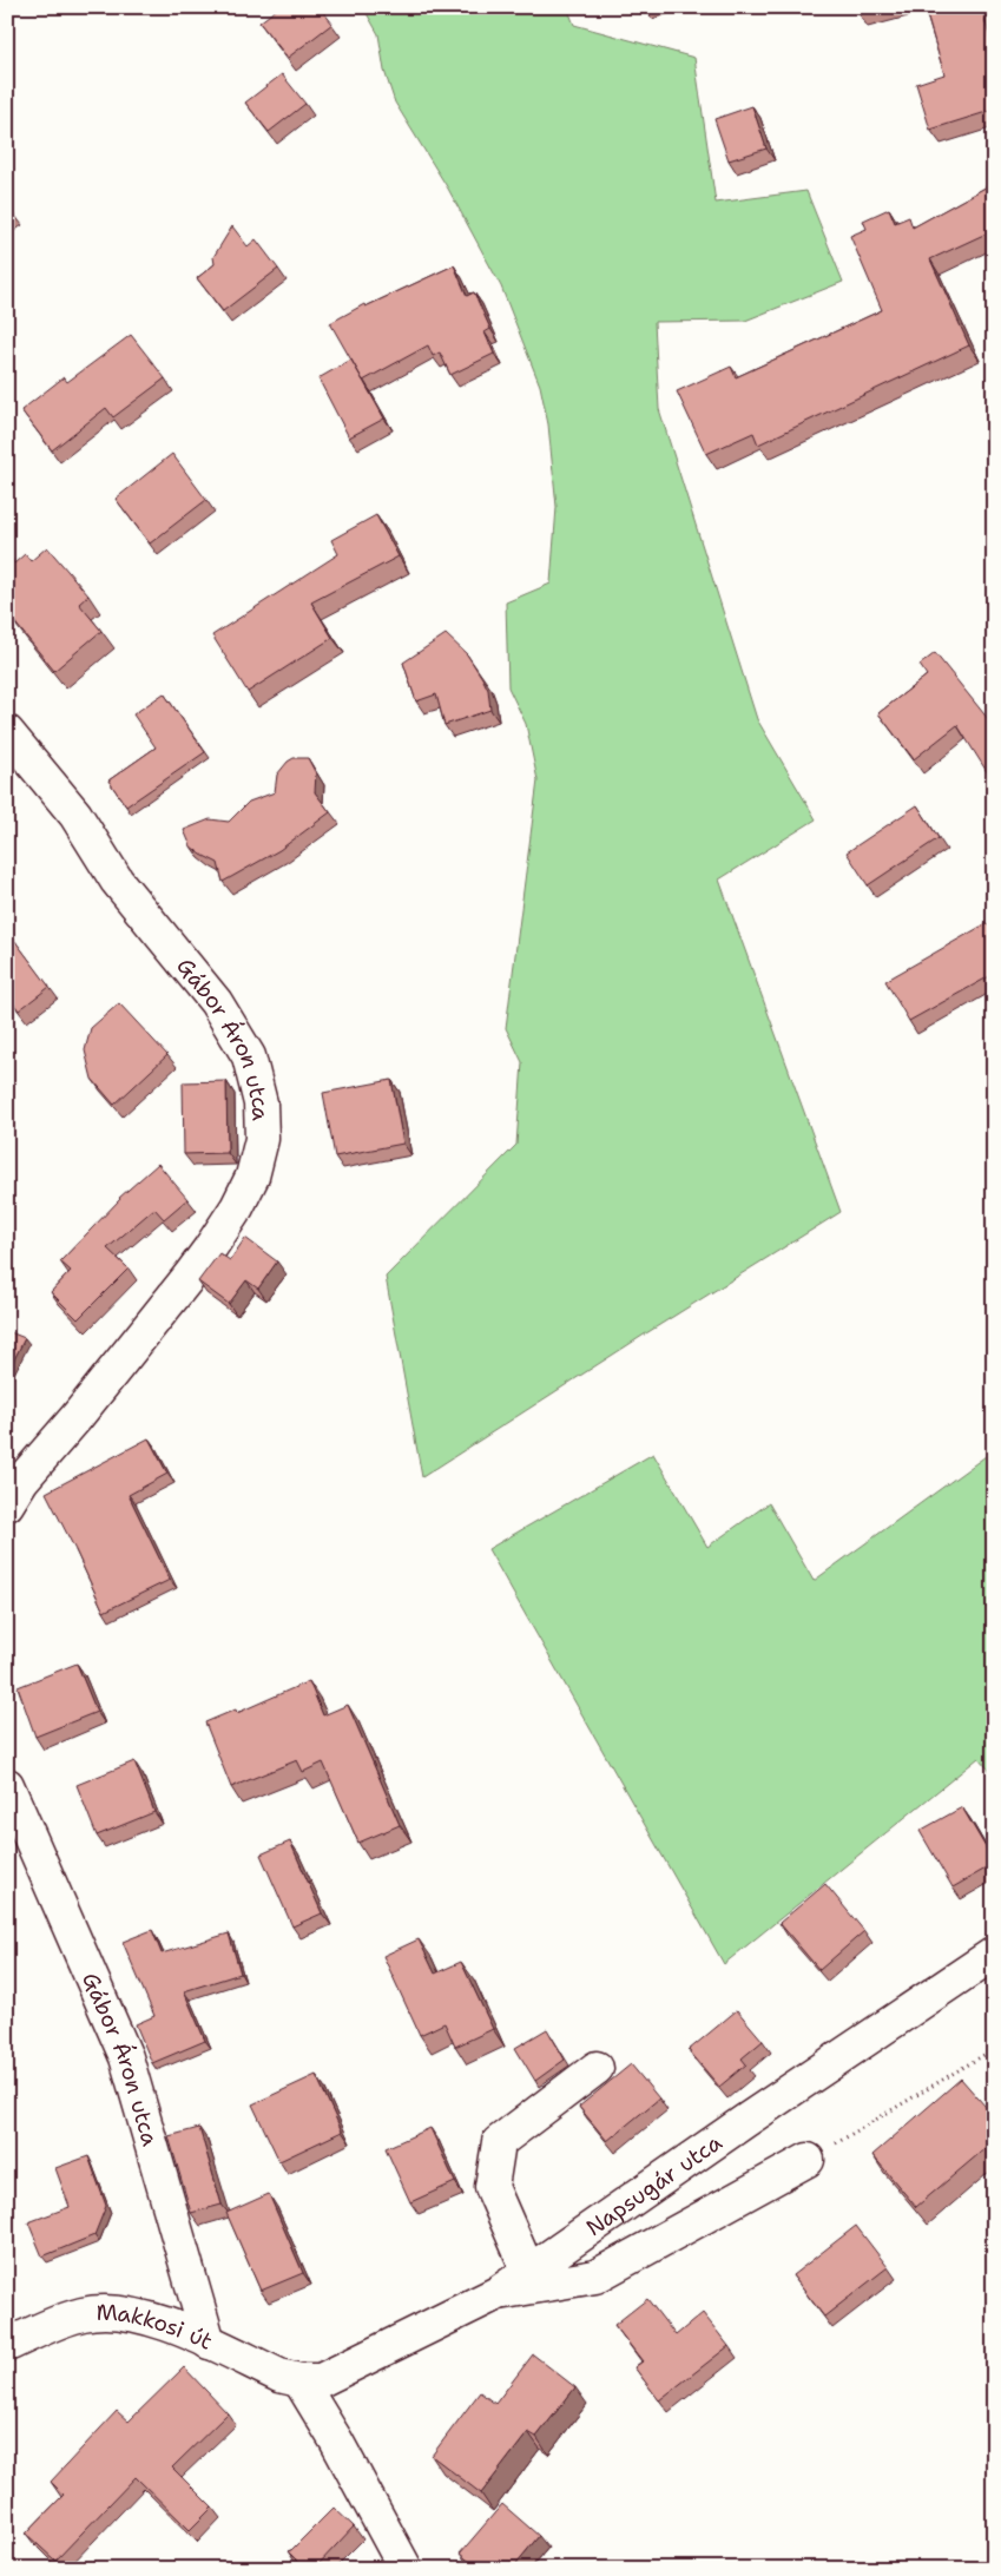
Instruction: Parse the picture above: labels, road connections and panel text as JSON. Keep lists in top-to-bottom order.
{
  "streets": {
    "street": ["Gábor Áron utca", "Napsugár utca", "Makkosi út"]
  },
  "crossings": [
    ["Gábor Áron utca", "Makkosi út"],
    ["Napsugár utca", "Makkosi út"]
  ]
}
